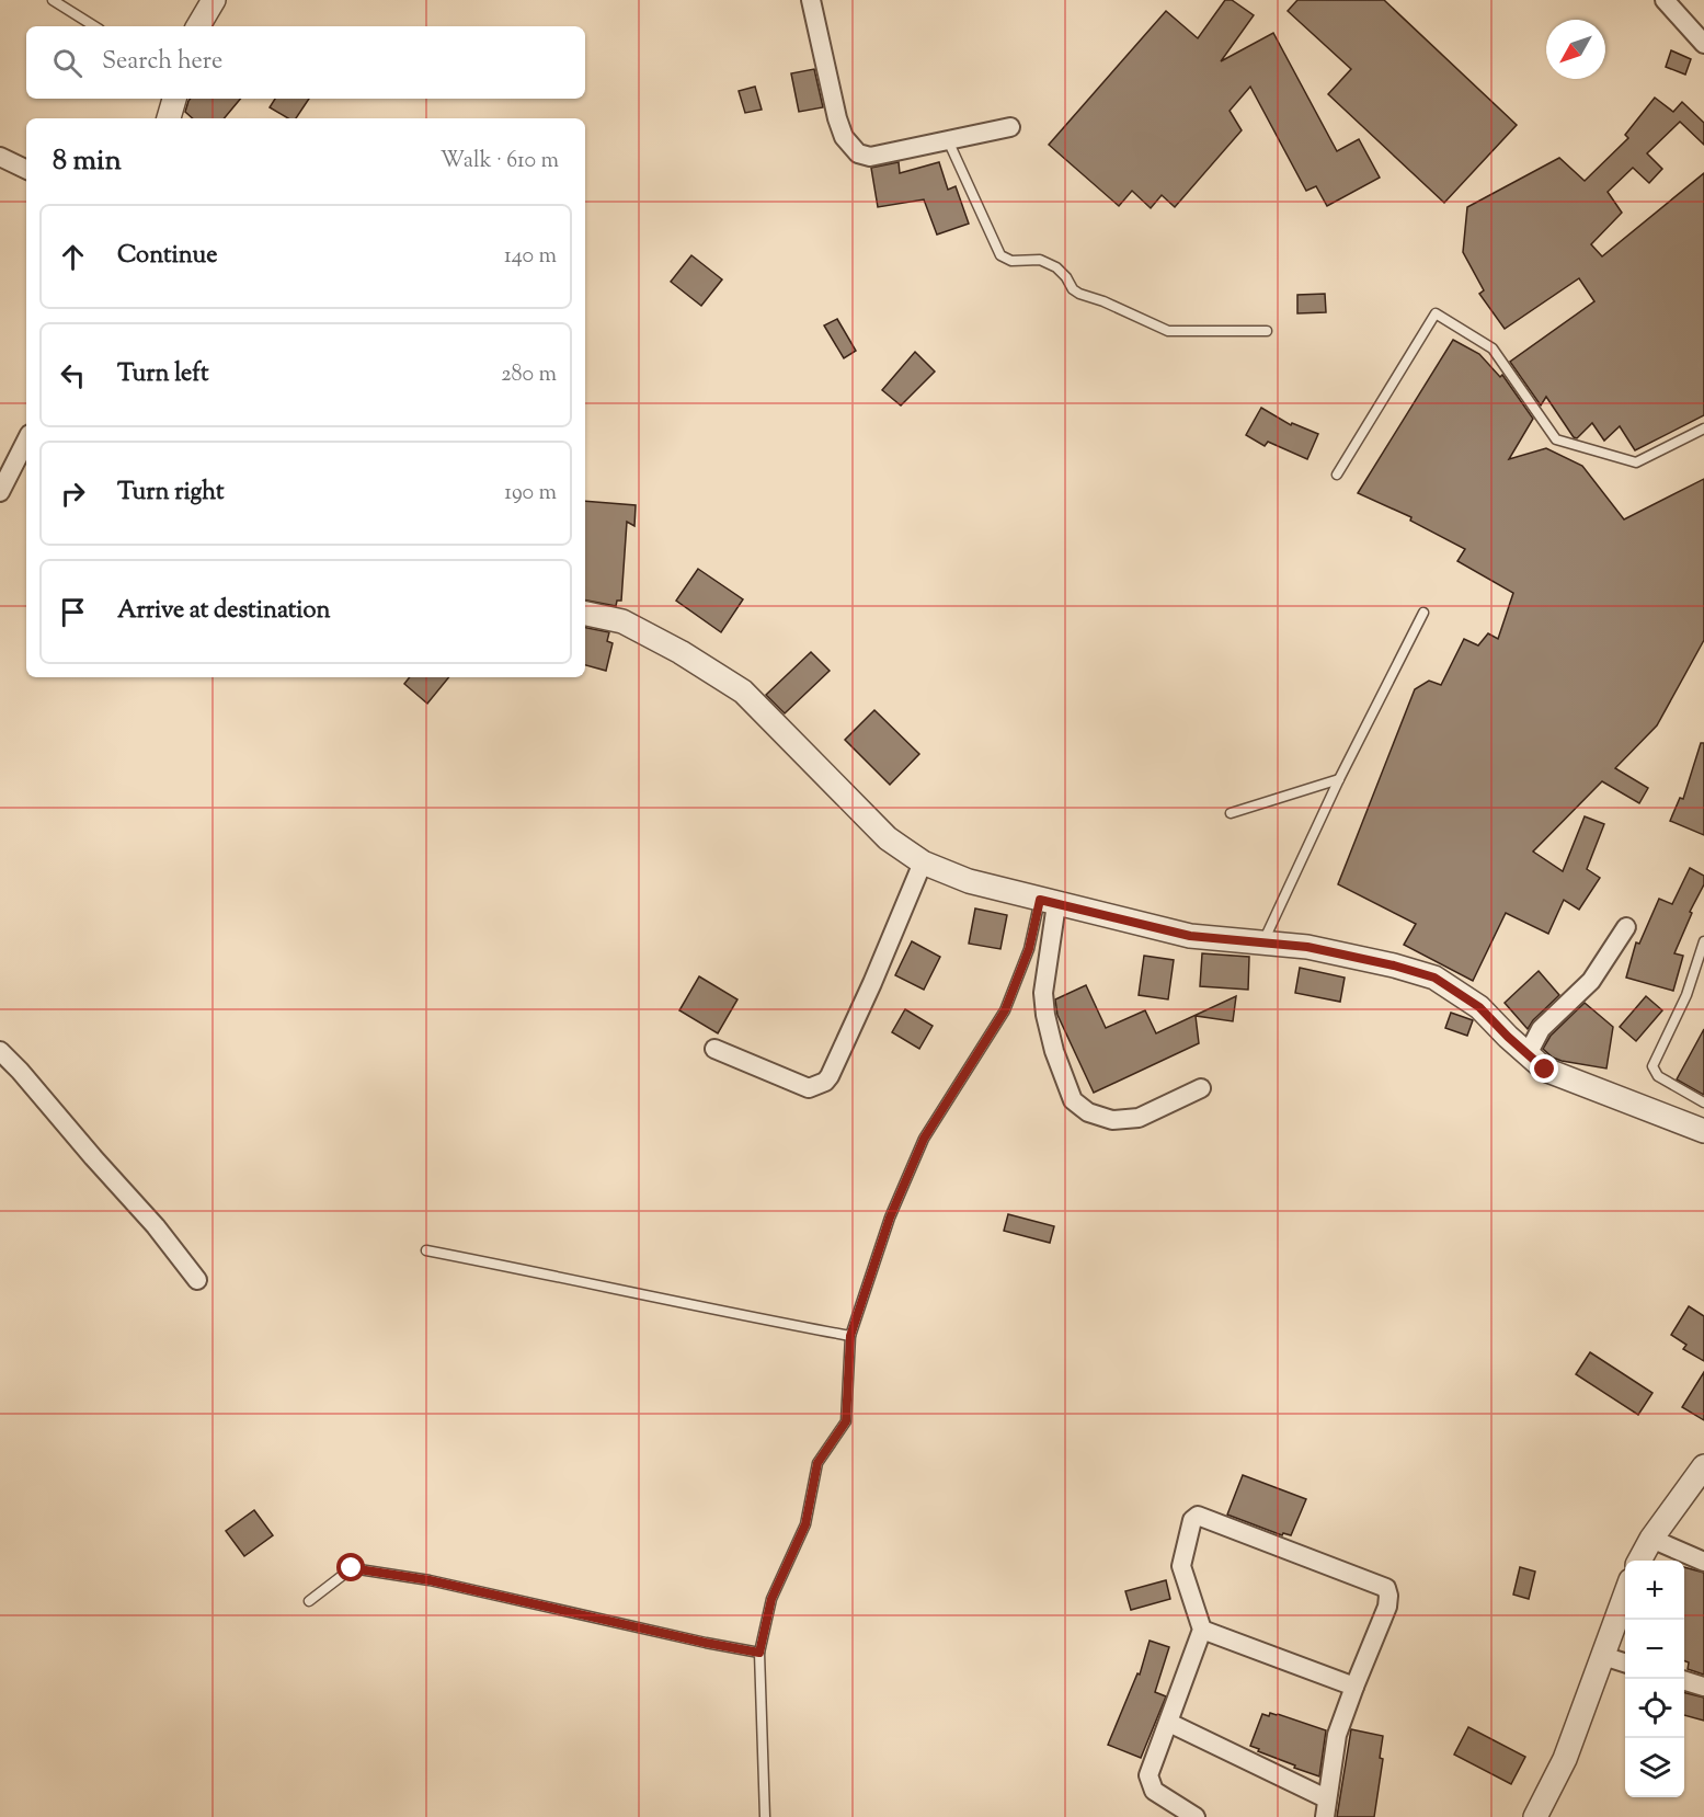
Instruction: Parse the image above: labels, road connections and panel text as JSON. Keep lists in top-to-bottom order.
{
  "north": "bottom left",
  "page": {
    "search": "Search here",
    "heading": ["8 min", "Walk · 610 m"],
    "list": [
      ["Continue", "140 m"],
      ["Turn left", "280 m"],
      ["Turn right", "190 m"],
      "Arrive at destination"
    ],
    "map_buttons": ["+", "−"]
  }
}
